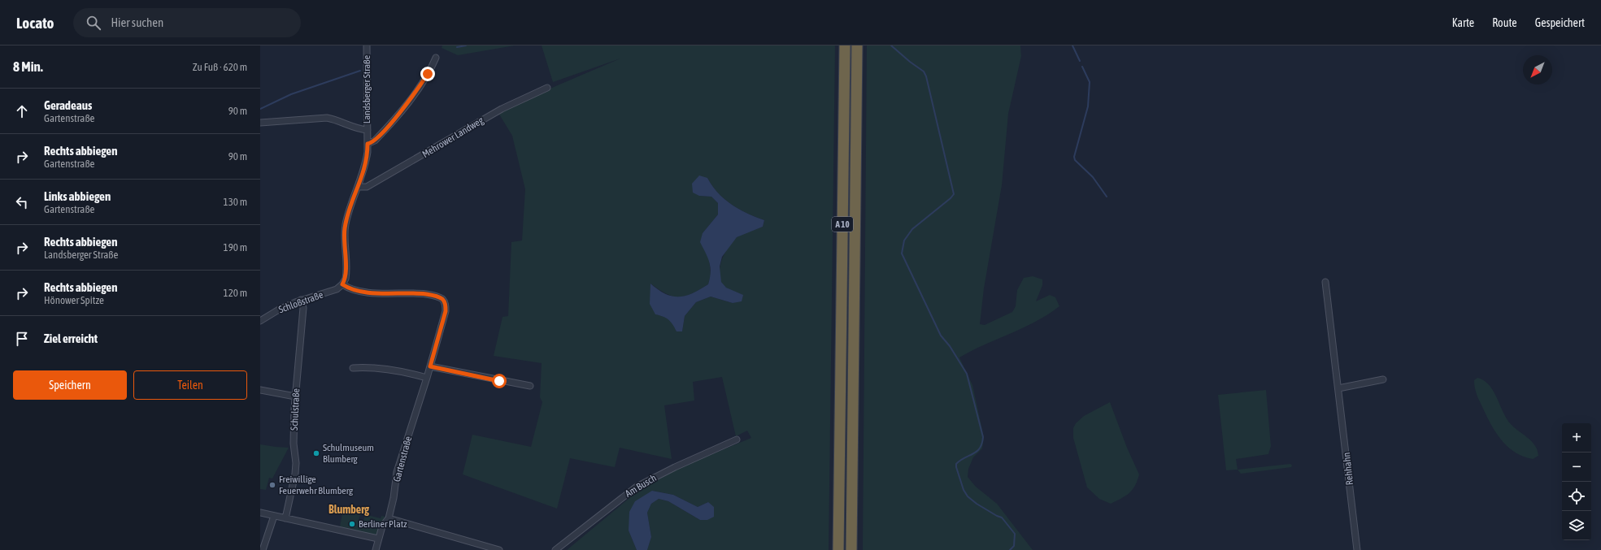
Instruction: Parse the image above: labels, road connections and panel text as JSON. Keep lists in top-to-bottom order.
{
  "streets": {
    "highway": ["A 10"],
    "street": [
      "Landsberger Straße",
      "Mehrower Landweg",
      "Schloßstraße",
      "Schulstraße",
      "Gartenstraße",
      "Rehhahn",
      "Am Busch"
    ]
  },
  "crossings": [
    ["Landsberger Straße", "Mehrower Landweg"],
    ["Landsberger Straße", "Schloßstraße"],
    ["Landsberger Straße", "Gartenstraße"],
    ["Schloßstraße", "Schulstraße"],
    ["Schloßstraße", "Gartenstraße"]
  ],
  "districts": ["Blumberg"],
  "places": ["Schulmuseum Blumberg", "Freiwillige Feuerwehr Blumberg", "Berliner Platz"],
  "north": "bottom left",
  "page": {
    "header": "Locato",
    "search": "Hier suchen",
    "nav": ["Karte", "Route", "Gespeichert"],
    "heading": ["8 Min.", "Zu Fuß · 620 m"],
    "list": [
      ["Geradeaus", "Gartenstraße", "90 m"],
      ["Rechts abbiegen", "Gartenstraße", "90 m"],
      ["Links abbiegen", "Gartenstraße", "130 m"],
      ["Rechts abbiegen", "Landsberger Straße", "190 m"],
      ["Rechts abbiegen", "Hönower Spitze", "120 m"],
      "Ziel erreicht"
    ],
    "buttons": ["Speichern", "Teilen"],
    "map_buttons": ["+", "−"]
  }
}
